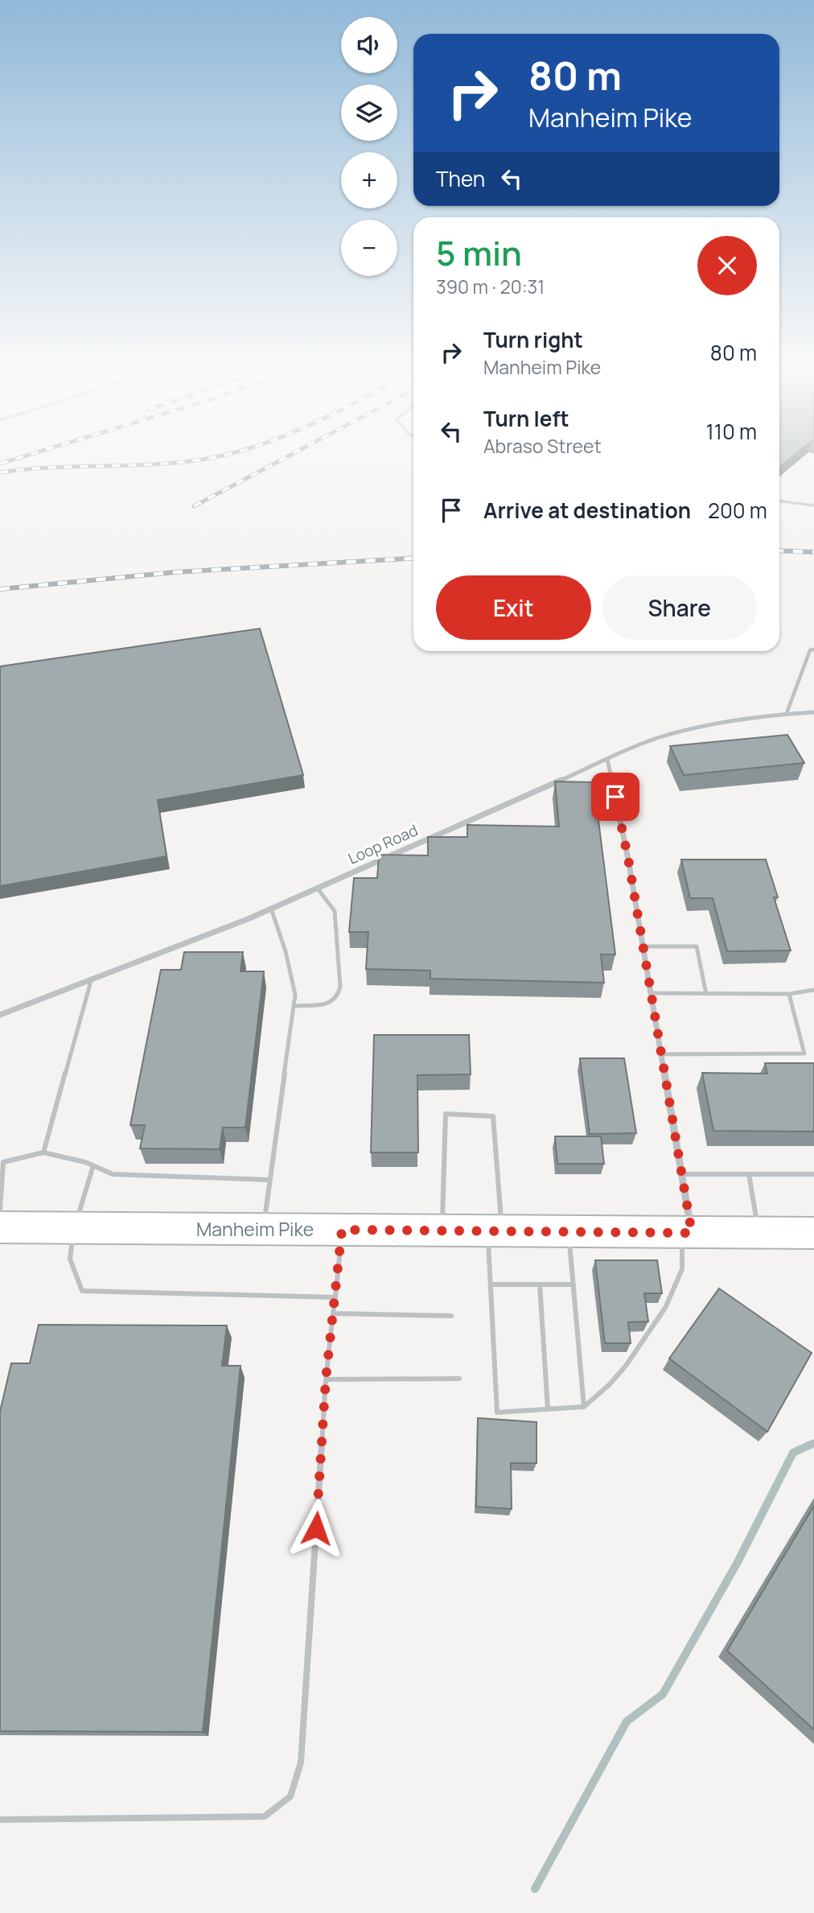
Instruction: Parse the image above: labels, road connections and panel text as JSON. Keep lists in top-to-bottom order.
{
  "streets": {
    "main road": ["Manheim Pike"],
    "street": ["Loop Road"]
  },
  "page": {
    "map_buttons": ["+", "−"],
    "turn": ["80 m", "Manheim Pike"],
    "then": "Then",
    "heading": ["5 min", "390 m · 20:31"],
    "list": [
      {
        "name": "Turn right",
        "note": "Manheim Pike",
        "value": "80 m"
      },
      {
        "name": "Turn left",
        "note": "Abraso Street",
        "value": "110 m"
      },
      {
        "name": "Arrive at destination",
        "value": "200 m"
      }
    ],
    "buttons": ["Exit", "Share"]
  }
}
